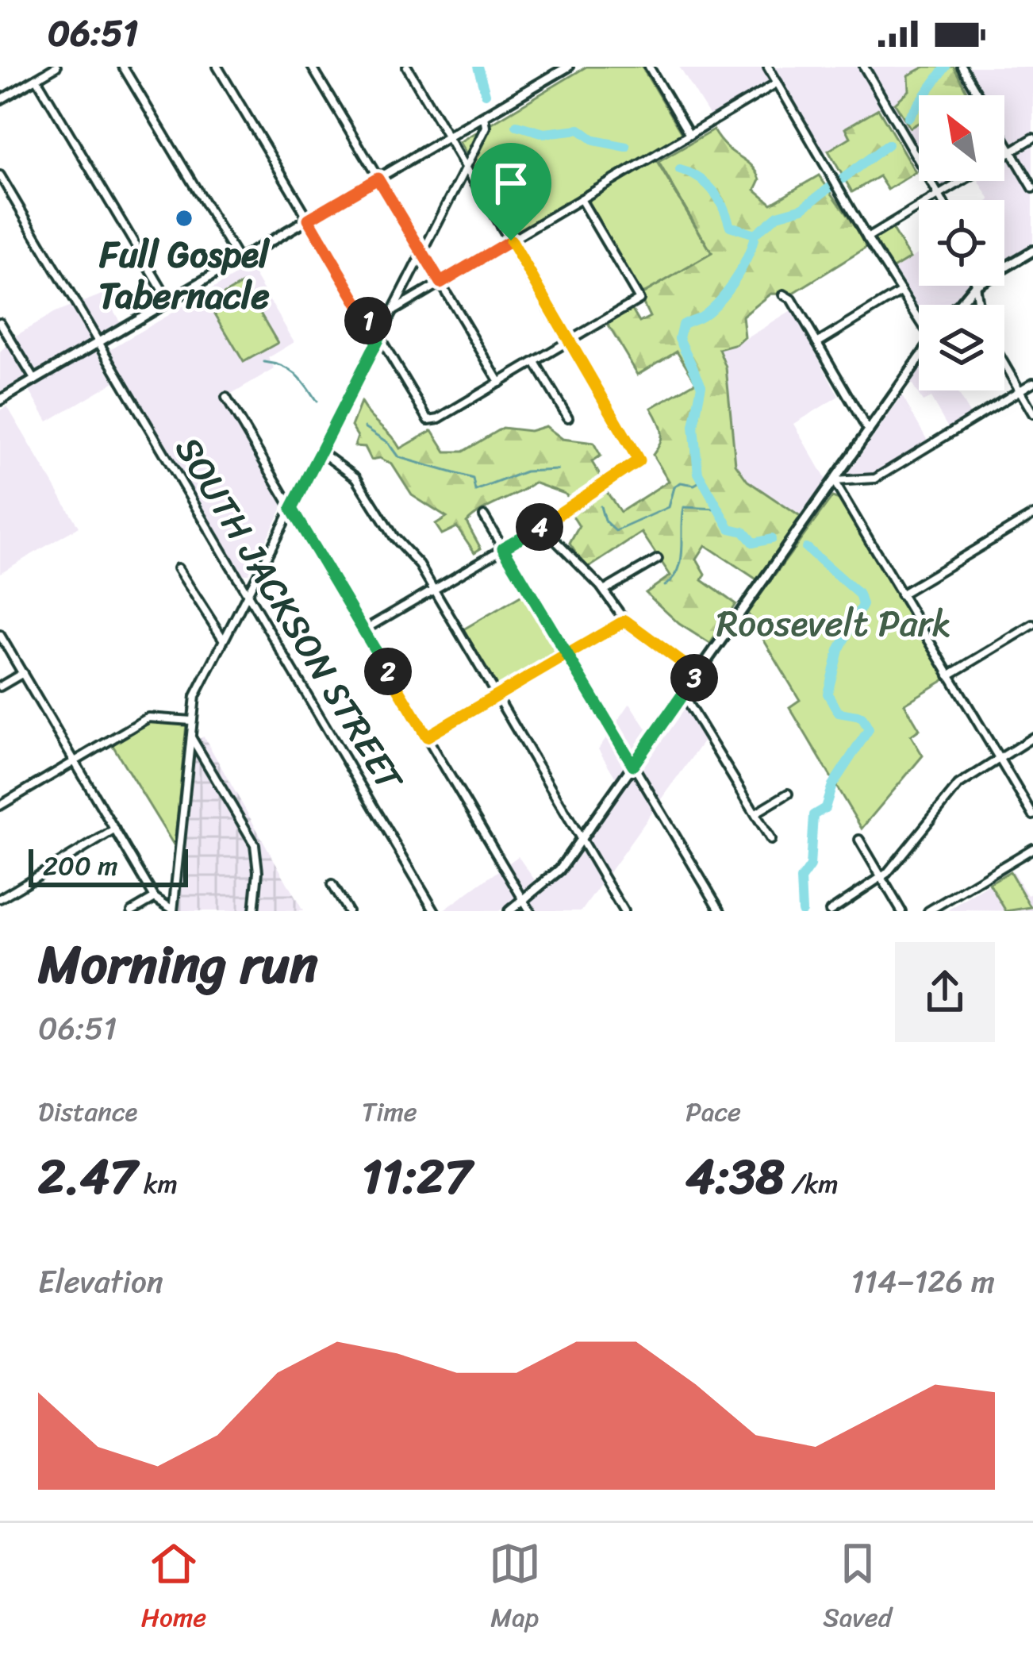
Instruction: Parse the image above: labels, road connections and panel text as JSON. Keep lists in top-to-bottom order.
{
  "streets": {
    "street": ["SOUTH JACKSON STREET"]
  },
  "parks": ["Roosevelt Park"],
  "places": ["Full Gospel Tabernacle"],
  "scale_bar": "200 m",
  "north": "top left",
  "page": {
    "status": "06:51",
    "pins": [
      "1",
      "4",
      "2",
      "3"
    ],
    "scale": "200 m",
    "heading": ["Morning run", "06:51"],
    "stats": [
      ["Distance", "2.47 km"],
      ["Time", "11:27"],
      ["Pace", "4:38 /km"]
    ],
    "chart": ["Elevation", "114–126 m"],
    "tabs": ["Home", "Map", "Saved"]
  }
}
